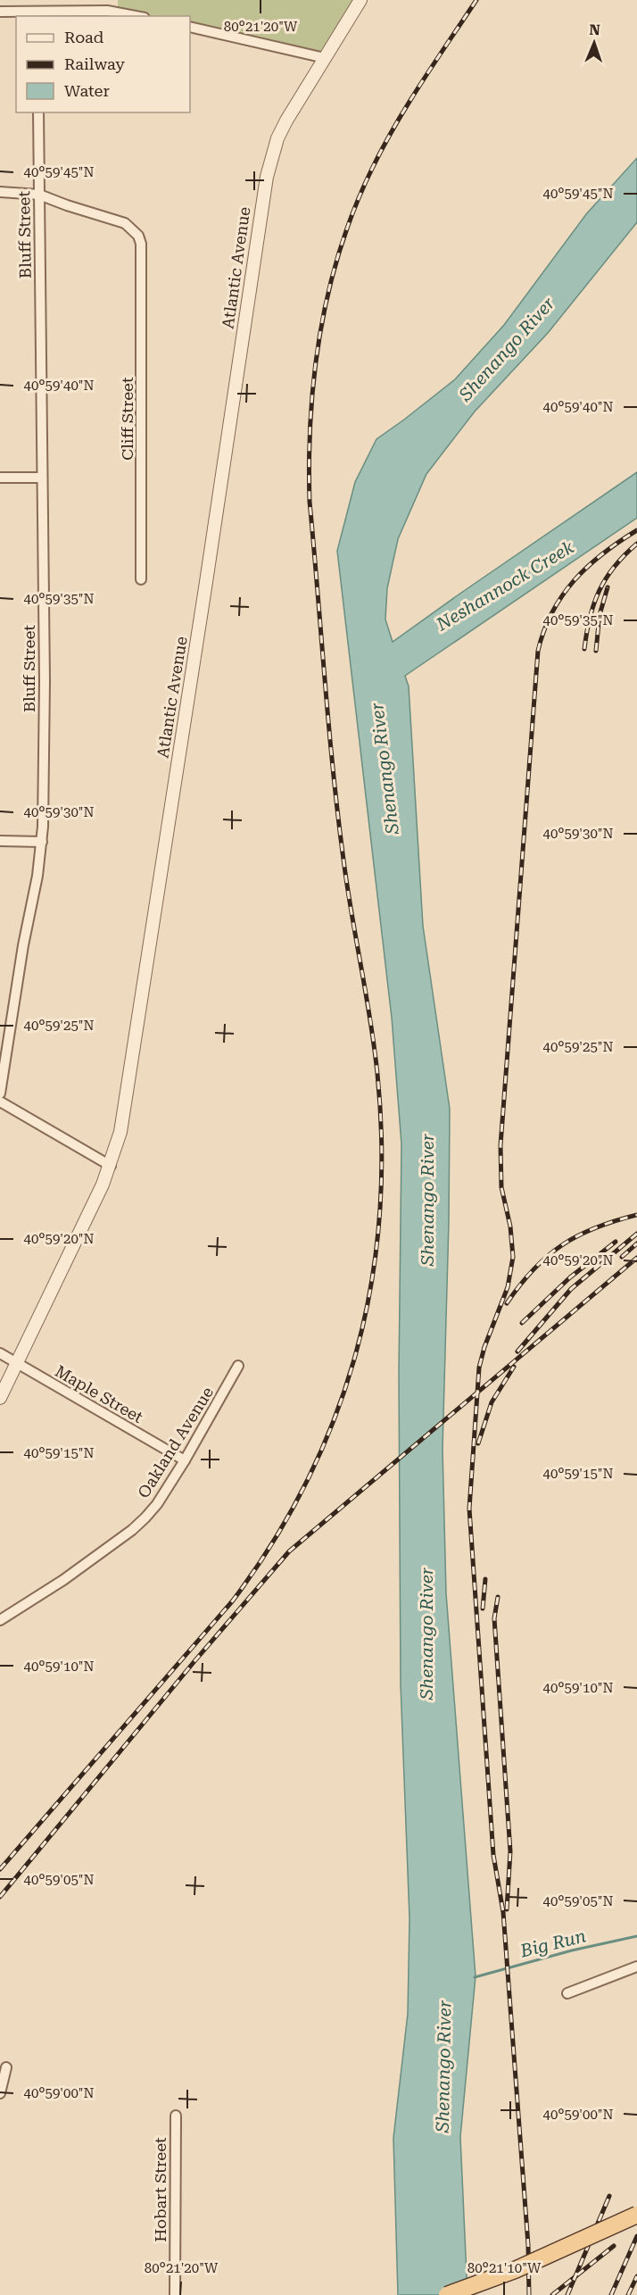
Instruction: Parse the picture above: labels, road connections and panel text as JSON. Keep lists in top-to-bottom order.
{
  "streets": {
    "street": [
      "Bluff Street",
      "Atlantic Avenue",
      "Cliff Street",
      "Maple Street",
      "Oakland Avenue",
      "Hobart Street"
    ]
  },
  "crossings": [
    ["Bluff Street", "Cliff Street"],
    ["Atlantic Avenue", "Maple Street"],
    ["Maple Street", "Oakland Avenue"]
  ],
  "water": ["Shenango River", "Neshannock Creek", "Big Run"],
  "legend": ["Road", "Railway", "Water"],
  "north": "top",
  "coordinates": [
    "80°21'20\"W",
    "40°59'45\"N",
    "40°59'40\"N",
    "40°59'35\"N",
    "40°59'30\"N",
    "40°59'25\"N",
    "40°59'20\"N",
    "40°59'15\"N",
    "40°59'10\"N",
    "40°59'05\"N",
    "40°59'00\"N",
    "80°21'10\"W"
  ]
}
